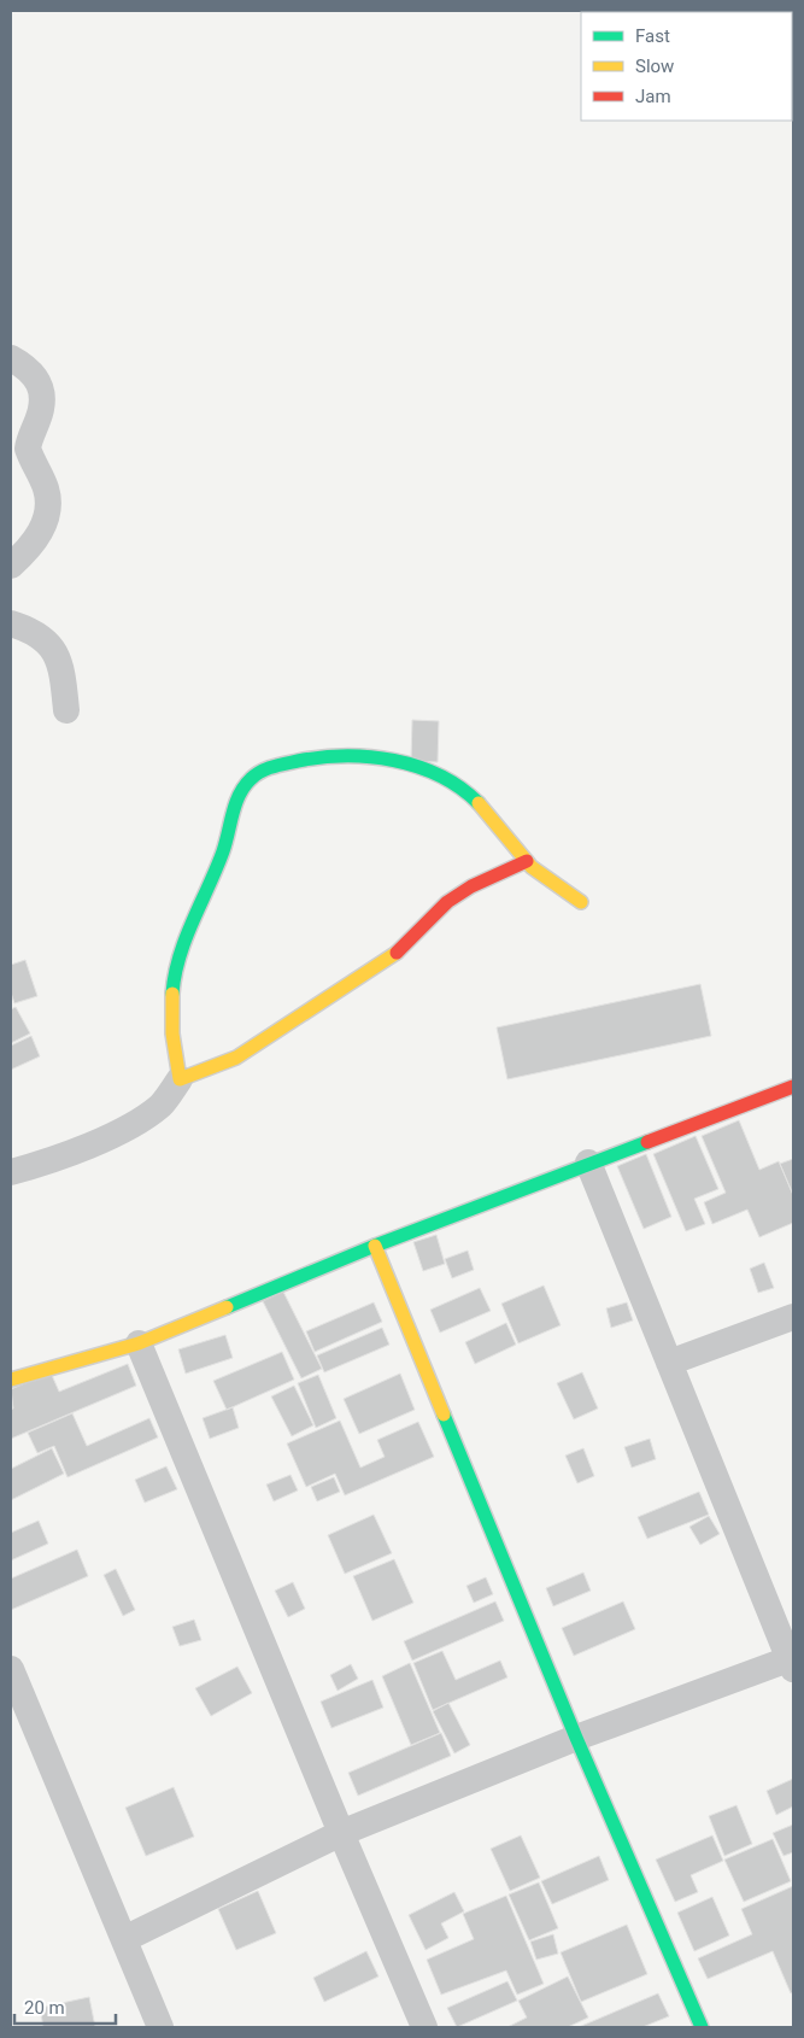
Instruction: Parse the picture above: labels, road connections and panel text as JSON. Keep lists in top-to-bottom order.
{
  "legend": ["Fast", "Slow", "Jam"],
  "scale_bar": "20 m"
}
